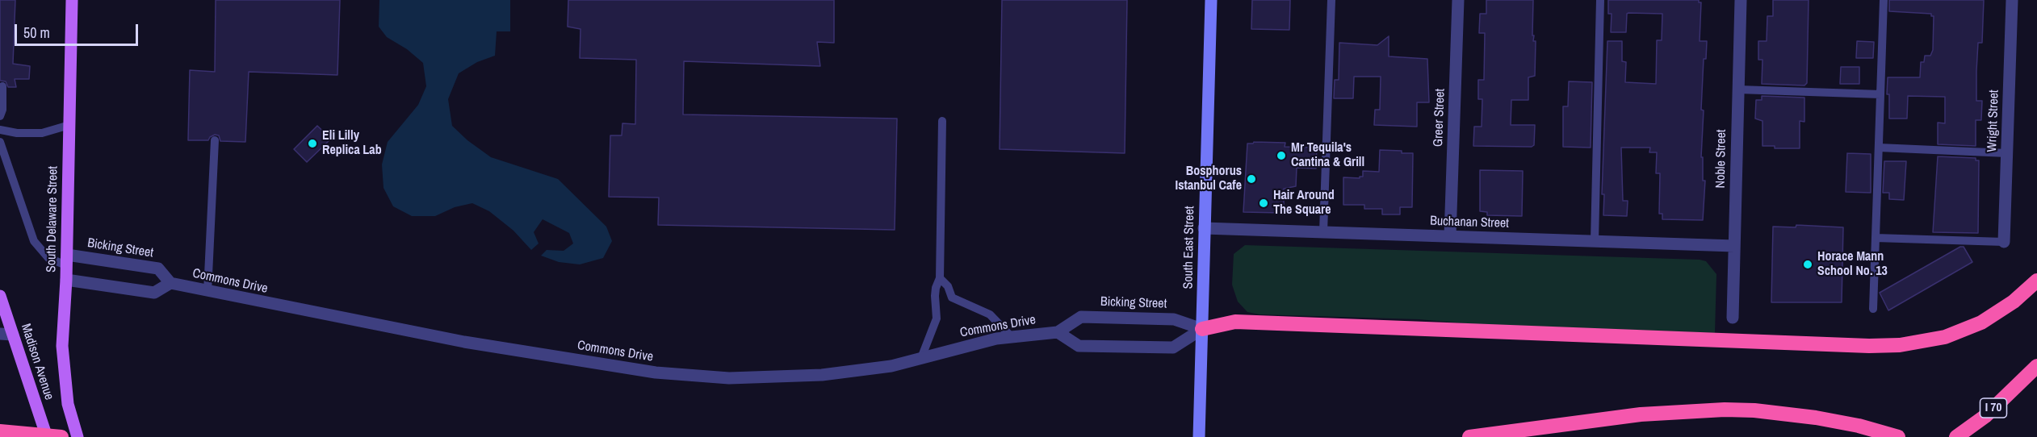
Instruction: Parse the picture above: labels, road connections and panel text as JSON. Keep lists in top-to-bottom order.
{
  "streets": {
    "highway": ["I 70"],
    "main road": ["South Delaware Street", "South East Street", "Madison Avenue"],
    "street": [
      "Greer Street",
      "Wright Street",
      "Noble Street",
      "Buchanan Street",
      "Bicking Street",
      "Commons Drive"
    ]
  },
  "crossings": [
    ["Greer Street", "Buchanan Street"],
    ["Noble Street", "Buchanan Street"],
    ["South Delaware Street", "Bicking Street"],
    ["Buchanan Street", "South East Street"],
    ["South East Street", "Bicking Street"],
    ["Bicking Street", "Commons Drive"]
  ],
  "places": [
    "Eli Lilly Replica Lab",
    "Mr Tequila's Cantina & Grill",
    "Bosphorus Istanbul Cafe",
    "Hair Around The Square",
    "Horace Mann School No. 13"
  ],
  "scale_bar": "50 m"
}
